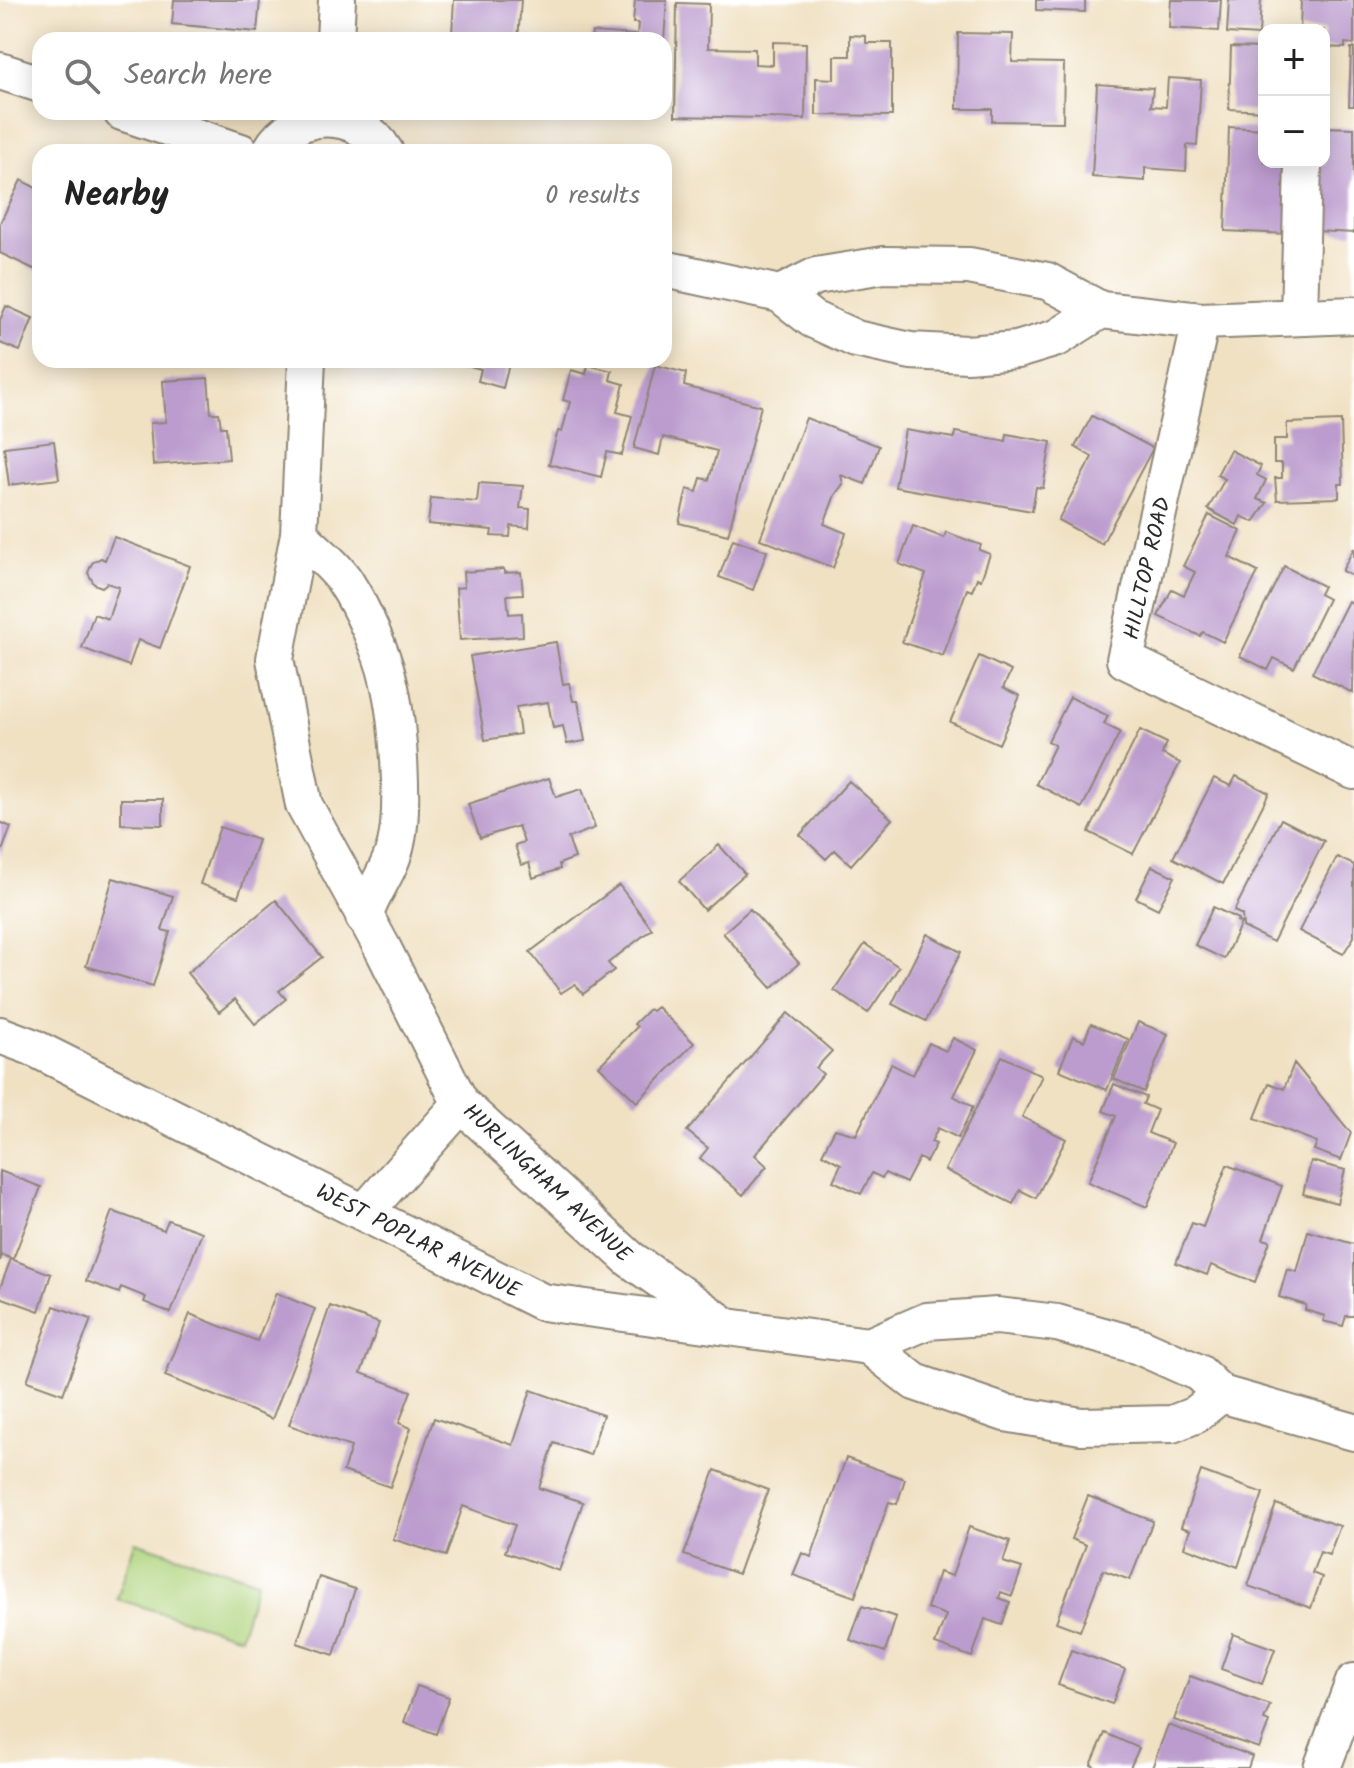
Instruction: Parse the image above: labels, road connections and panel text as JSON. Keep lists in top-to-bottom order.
{
  "streets": {
    "street": ["HILLTOP ROAD", "HURLINGHAM AVENUE", "WEST POPLAR AVENUE"]
  },
  "crossings": [
    ["HURLINGHAM AVENUE", "WEST POPLAR AVENUE"]
  ],
  "page": {
    "map_buttons": ["+", "−"],
    "search": "Search here",
    "heading": ["Nearby", "0 results"]
  }
}
